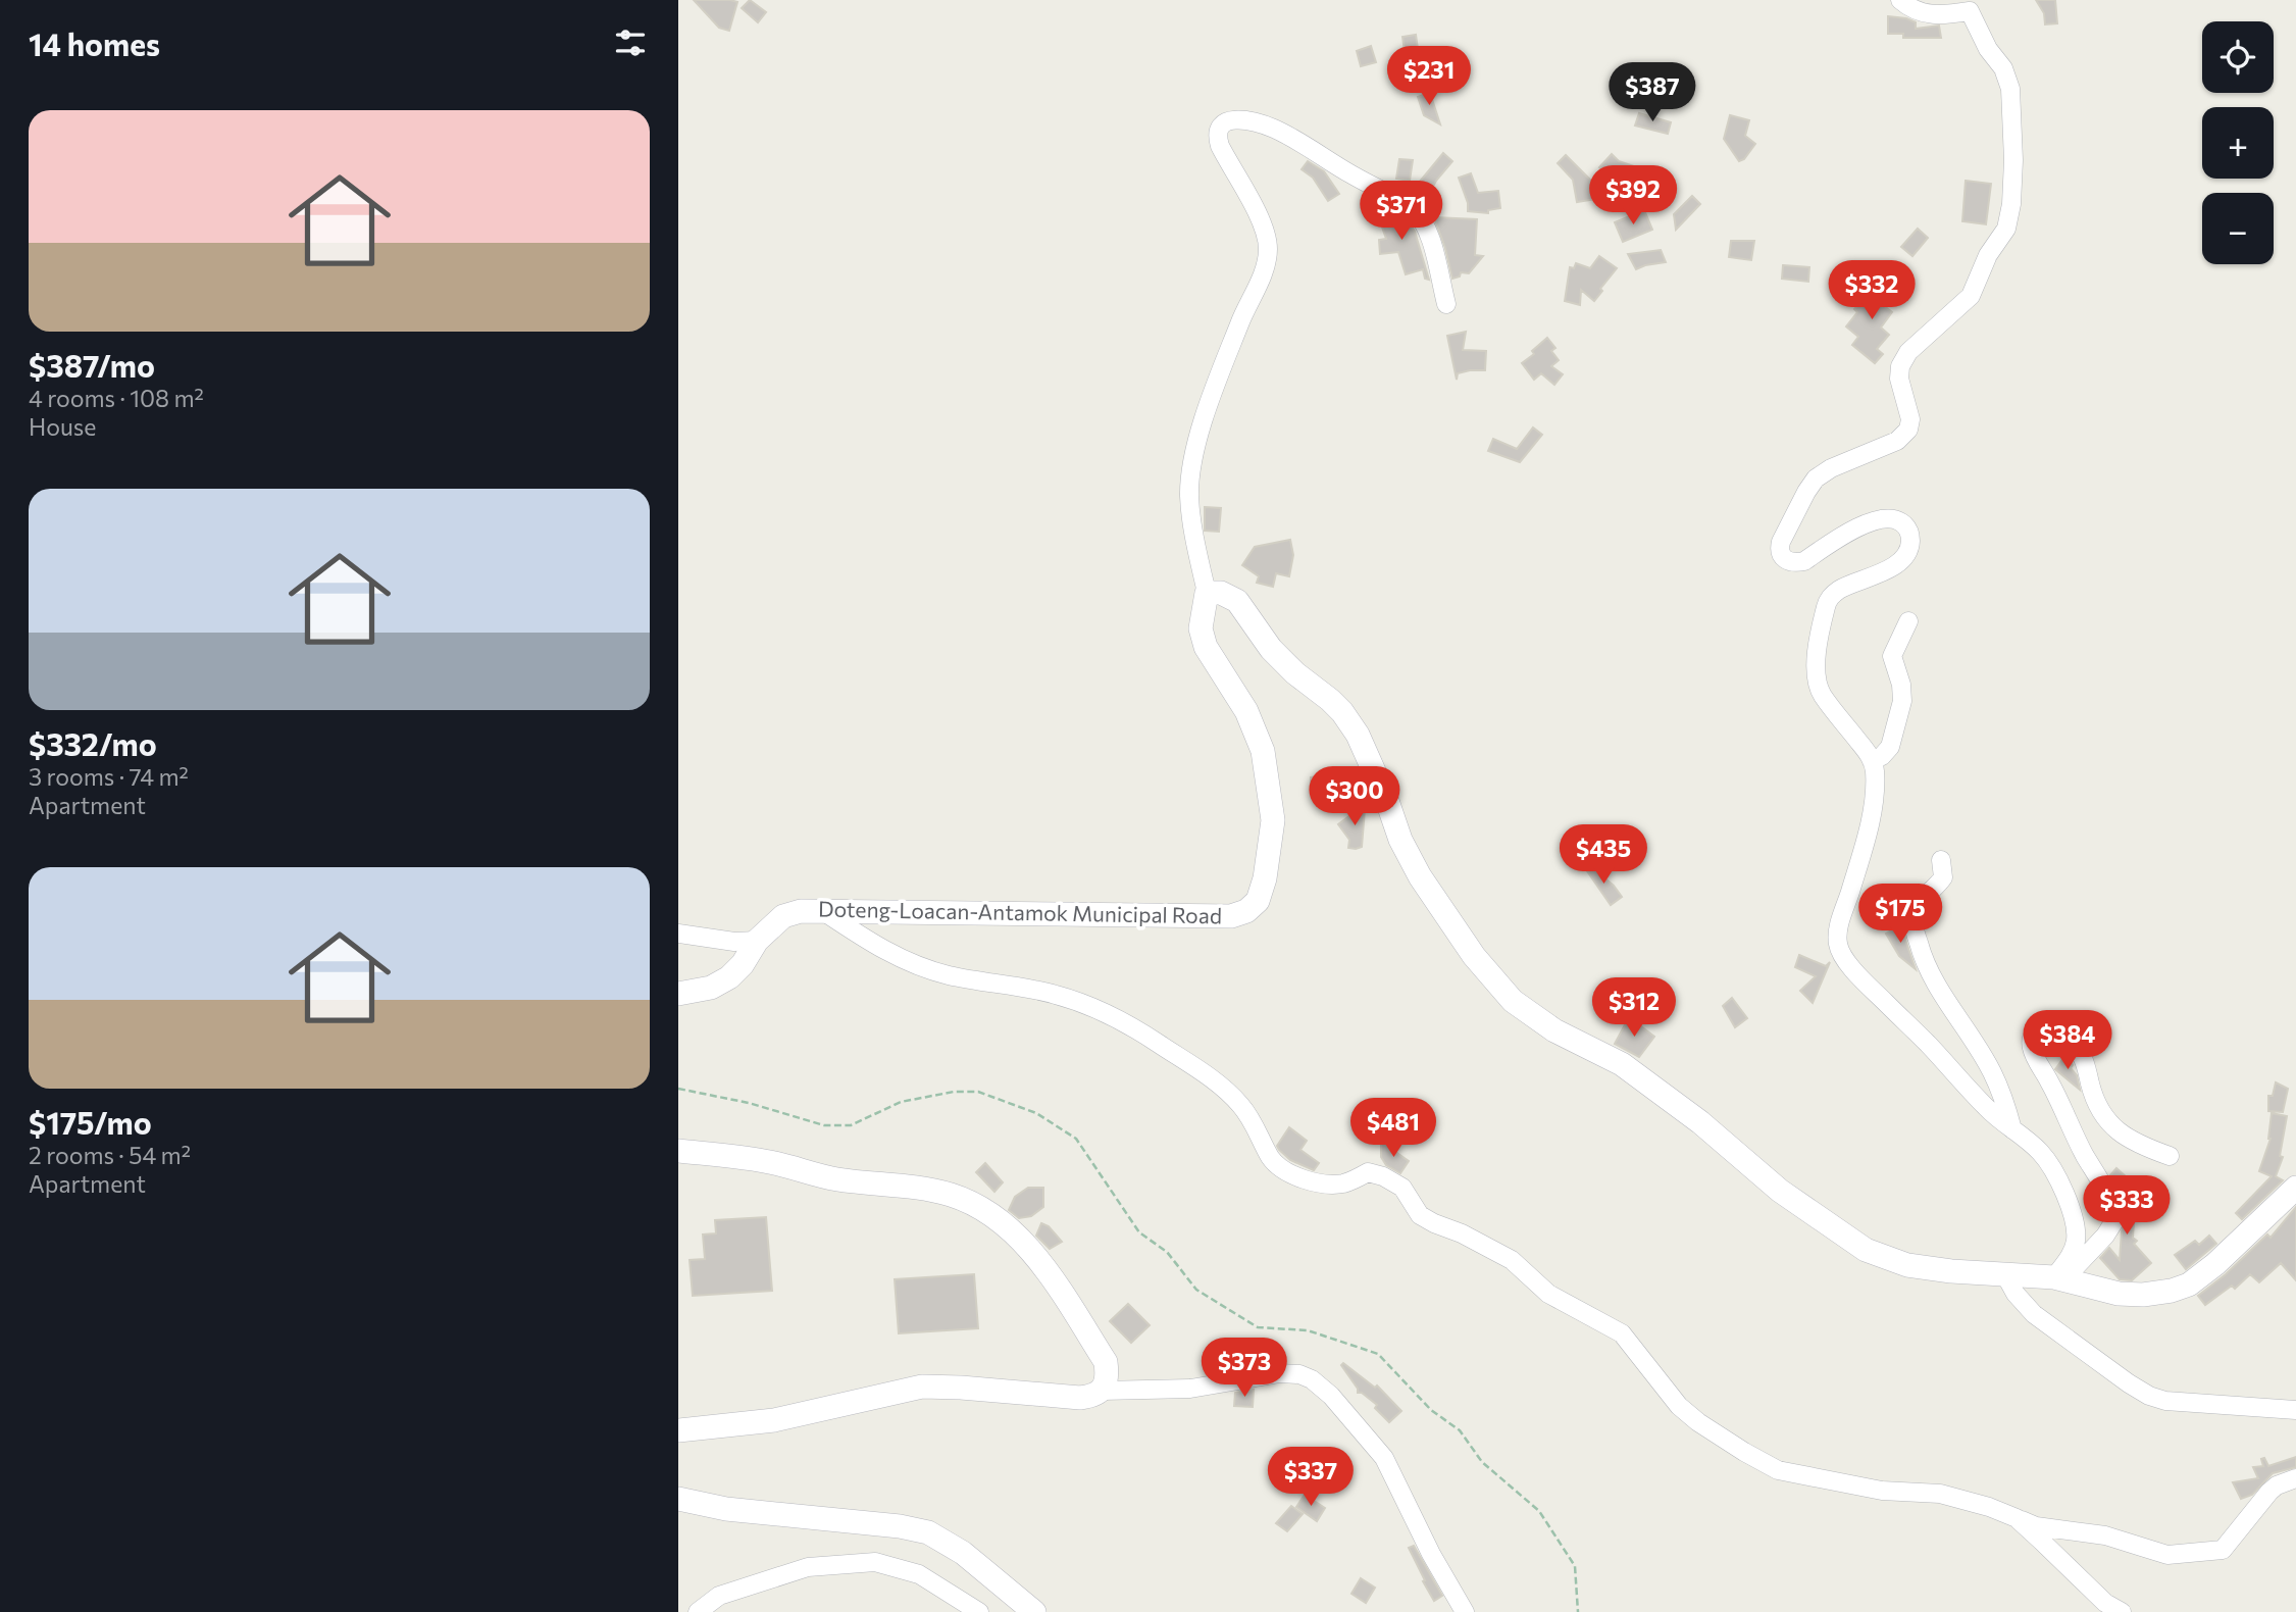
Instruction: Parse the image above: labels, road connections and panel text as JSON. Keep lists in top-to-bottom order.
{
  "streets": {
    "street": ["Doteng-Loacan-Antamok Municipal Road"]
  },
  "page": {
    "heading": "14 homes",
    "map_buttons": ["+", "−"],
    "price": [
      "$231",
      "$387",
      "$392",
      "$371",
      "$332",
      "$300",
      "$435",
      "$175",
      "$312",
      "$384",
      "$481",
      "$333",
      "$373",
      "$337"
    ],
    "list": [
      {
        "name": "$387/mo",
        "note": "4 rooms · 108 m² · House"
      },
      {
        "name": "$332/mo",
        "note": "3 rooms · 74 m² · Apartment"
      },
      {
        "name": "$175/mo",
        "note": "2 rooms · 54 m² · Apartment"
      }
    ]
  }
}
